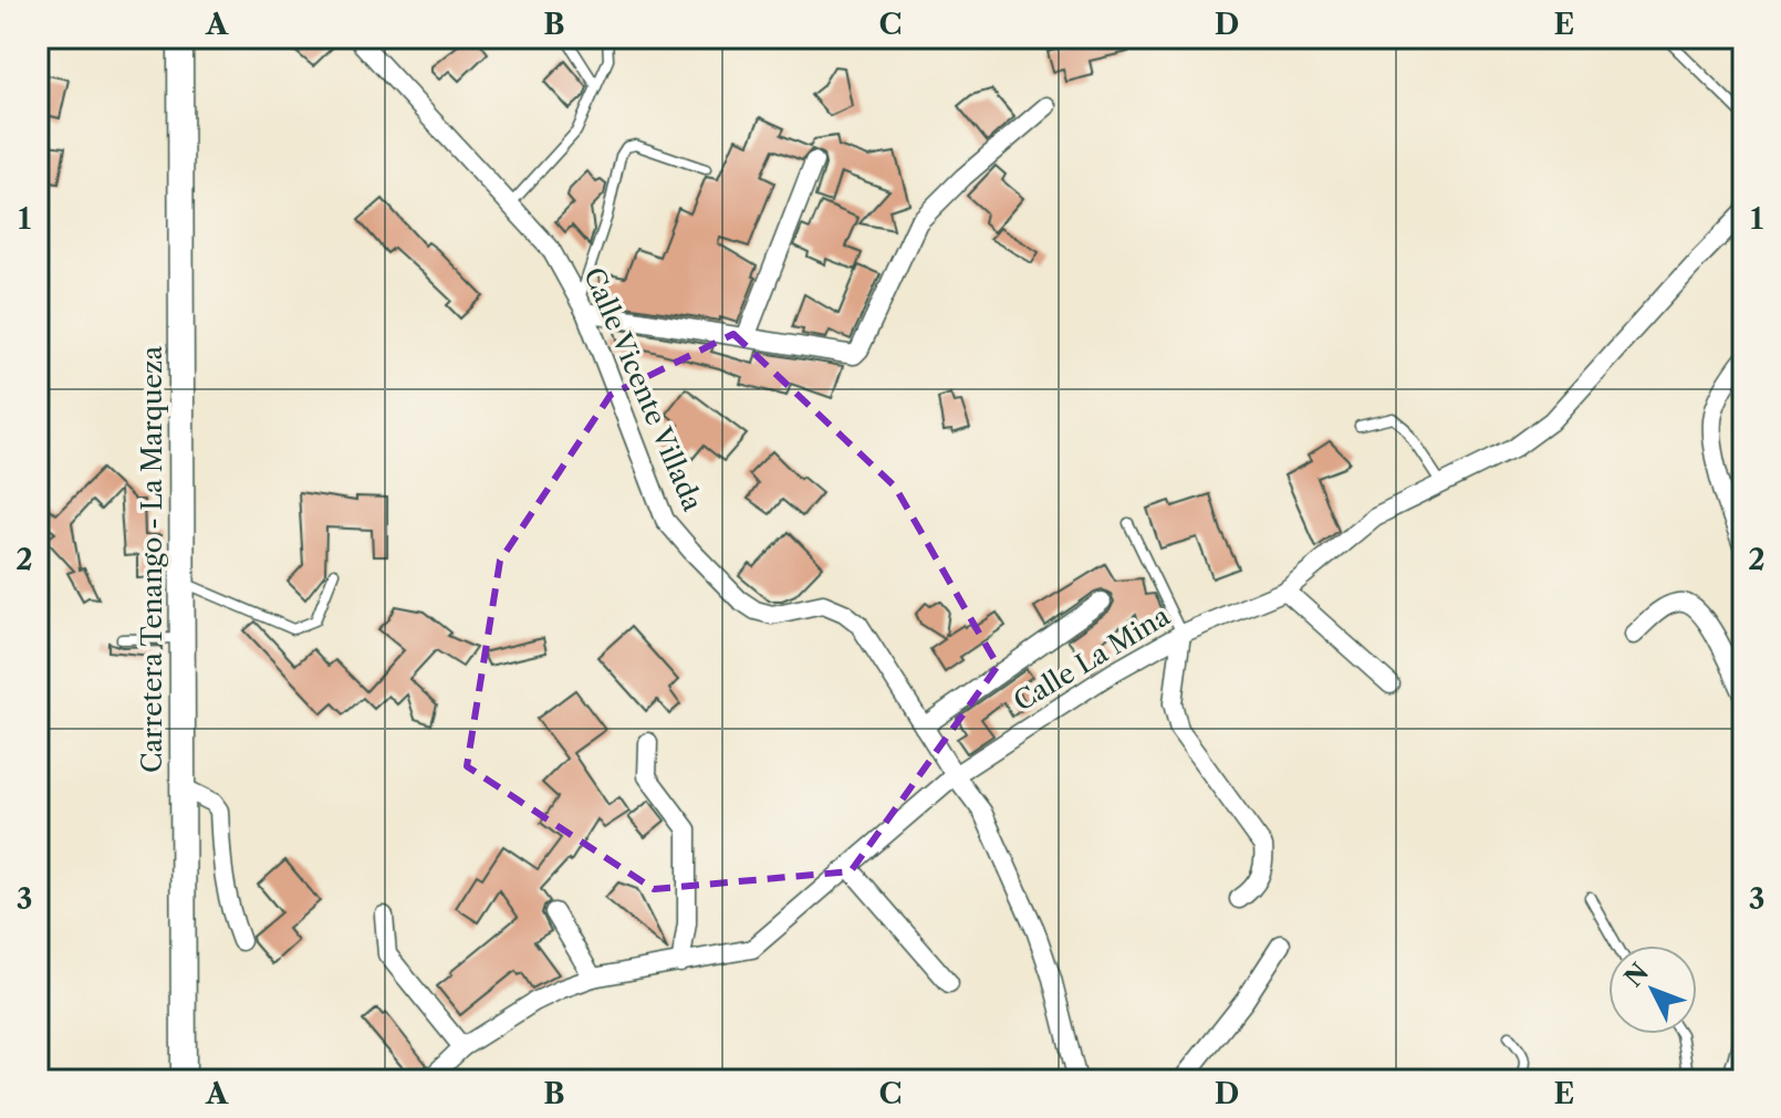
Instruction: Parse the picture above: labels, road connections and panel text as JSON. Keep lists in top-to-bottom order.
{
  "streets": {
    "main road": ["Carretera Tenango - La Marqueza"],
    "street": ["Calle Vicente Villada", "Calle La Mina"]
  },
  "crossings": [
    ["Calle Vicente Villada", "Calle La Mina"]
  ],
  "north": "top left",
  "grid": {
    "columns": [
      "A",
      "B",
      "C",
      "D",
      "E"
    ],
    "rows": ["1", "2", "3"]
  }
}
